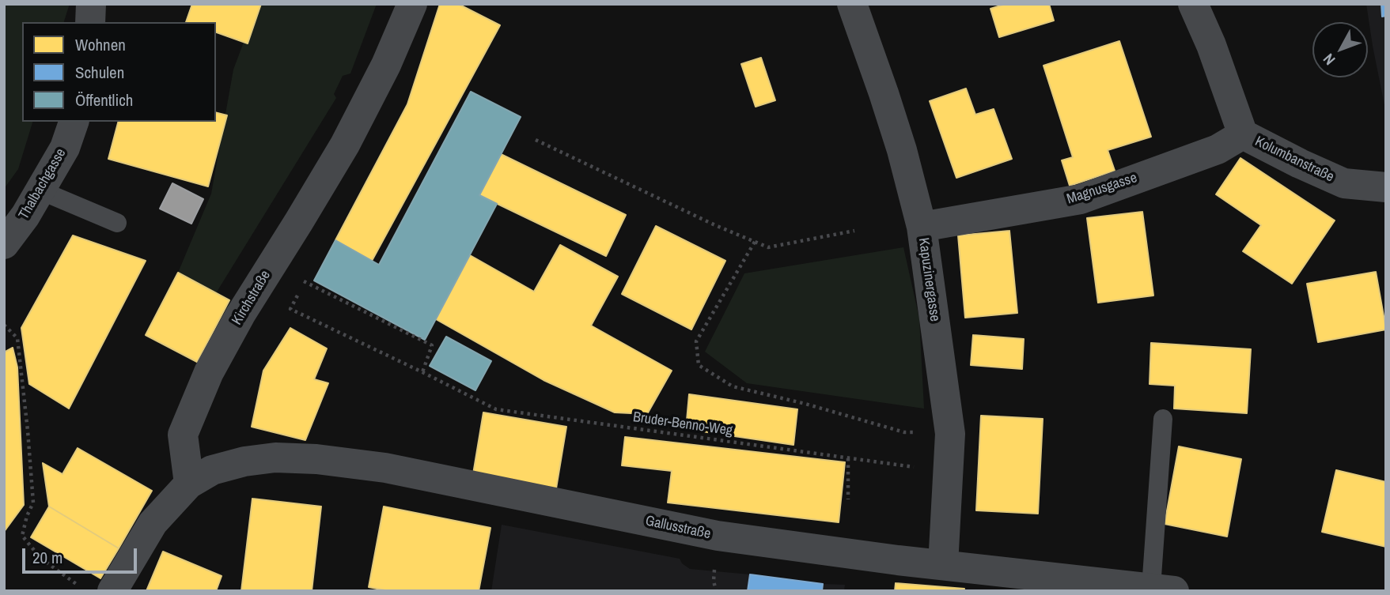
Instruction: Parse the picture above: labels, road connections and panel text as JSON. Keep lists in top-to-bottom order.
{
  "streets": {
    "street": [
      "Kolumbanstraße",
      "Thalbachgasse",
      "Magnusgasse",
      "Kapuzinergasse",
      "Kirchstraße",
      "Gallusstraße"
    ],
    "path": ["Bruder-Benno-Weg"]
  },
  "crossings": [
    ["Kolumbanstraße", "Magnusgasse"],
    ["Magnusgasse", "Kapuzinergasse"],
    ["Kapuzinergasse", "Bruder-Benno-Weg"],
    ["Kapuzinergasse", "Gallusstraße"],
    ["Kirchstraße", "Gallusstraße"]
  ],
  "legend": ["Wohnen", "Schulen", "Öffentlich"],
  "scale_bar": "20 m",
  "north": "bottom left"
}
